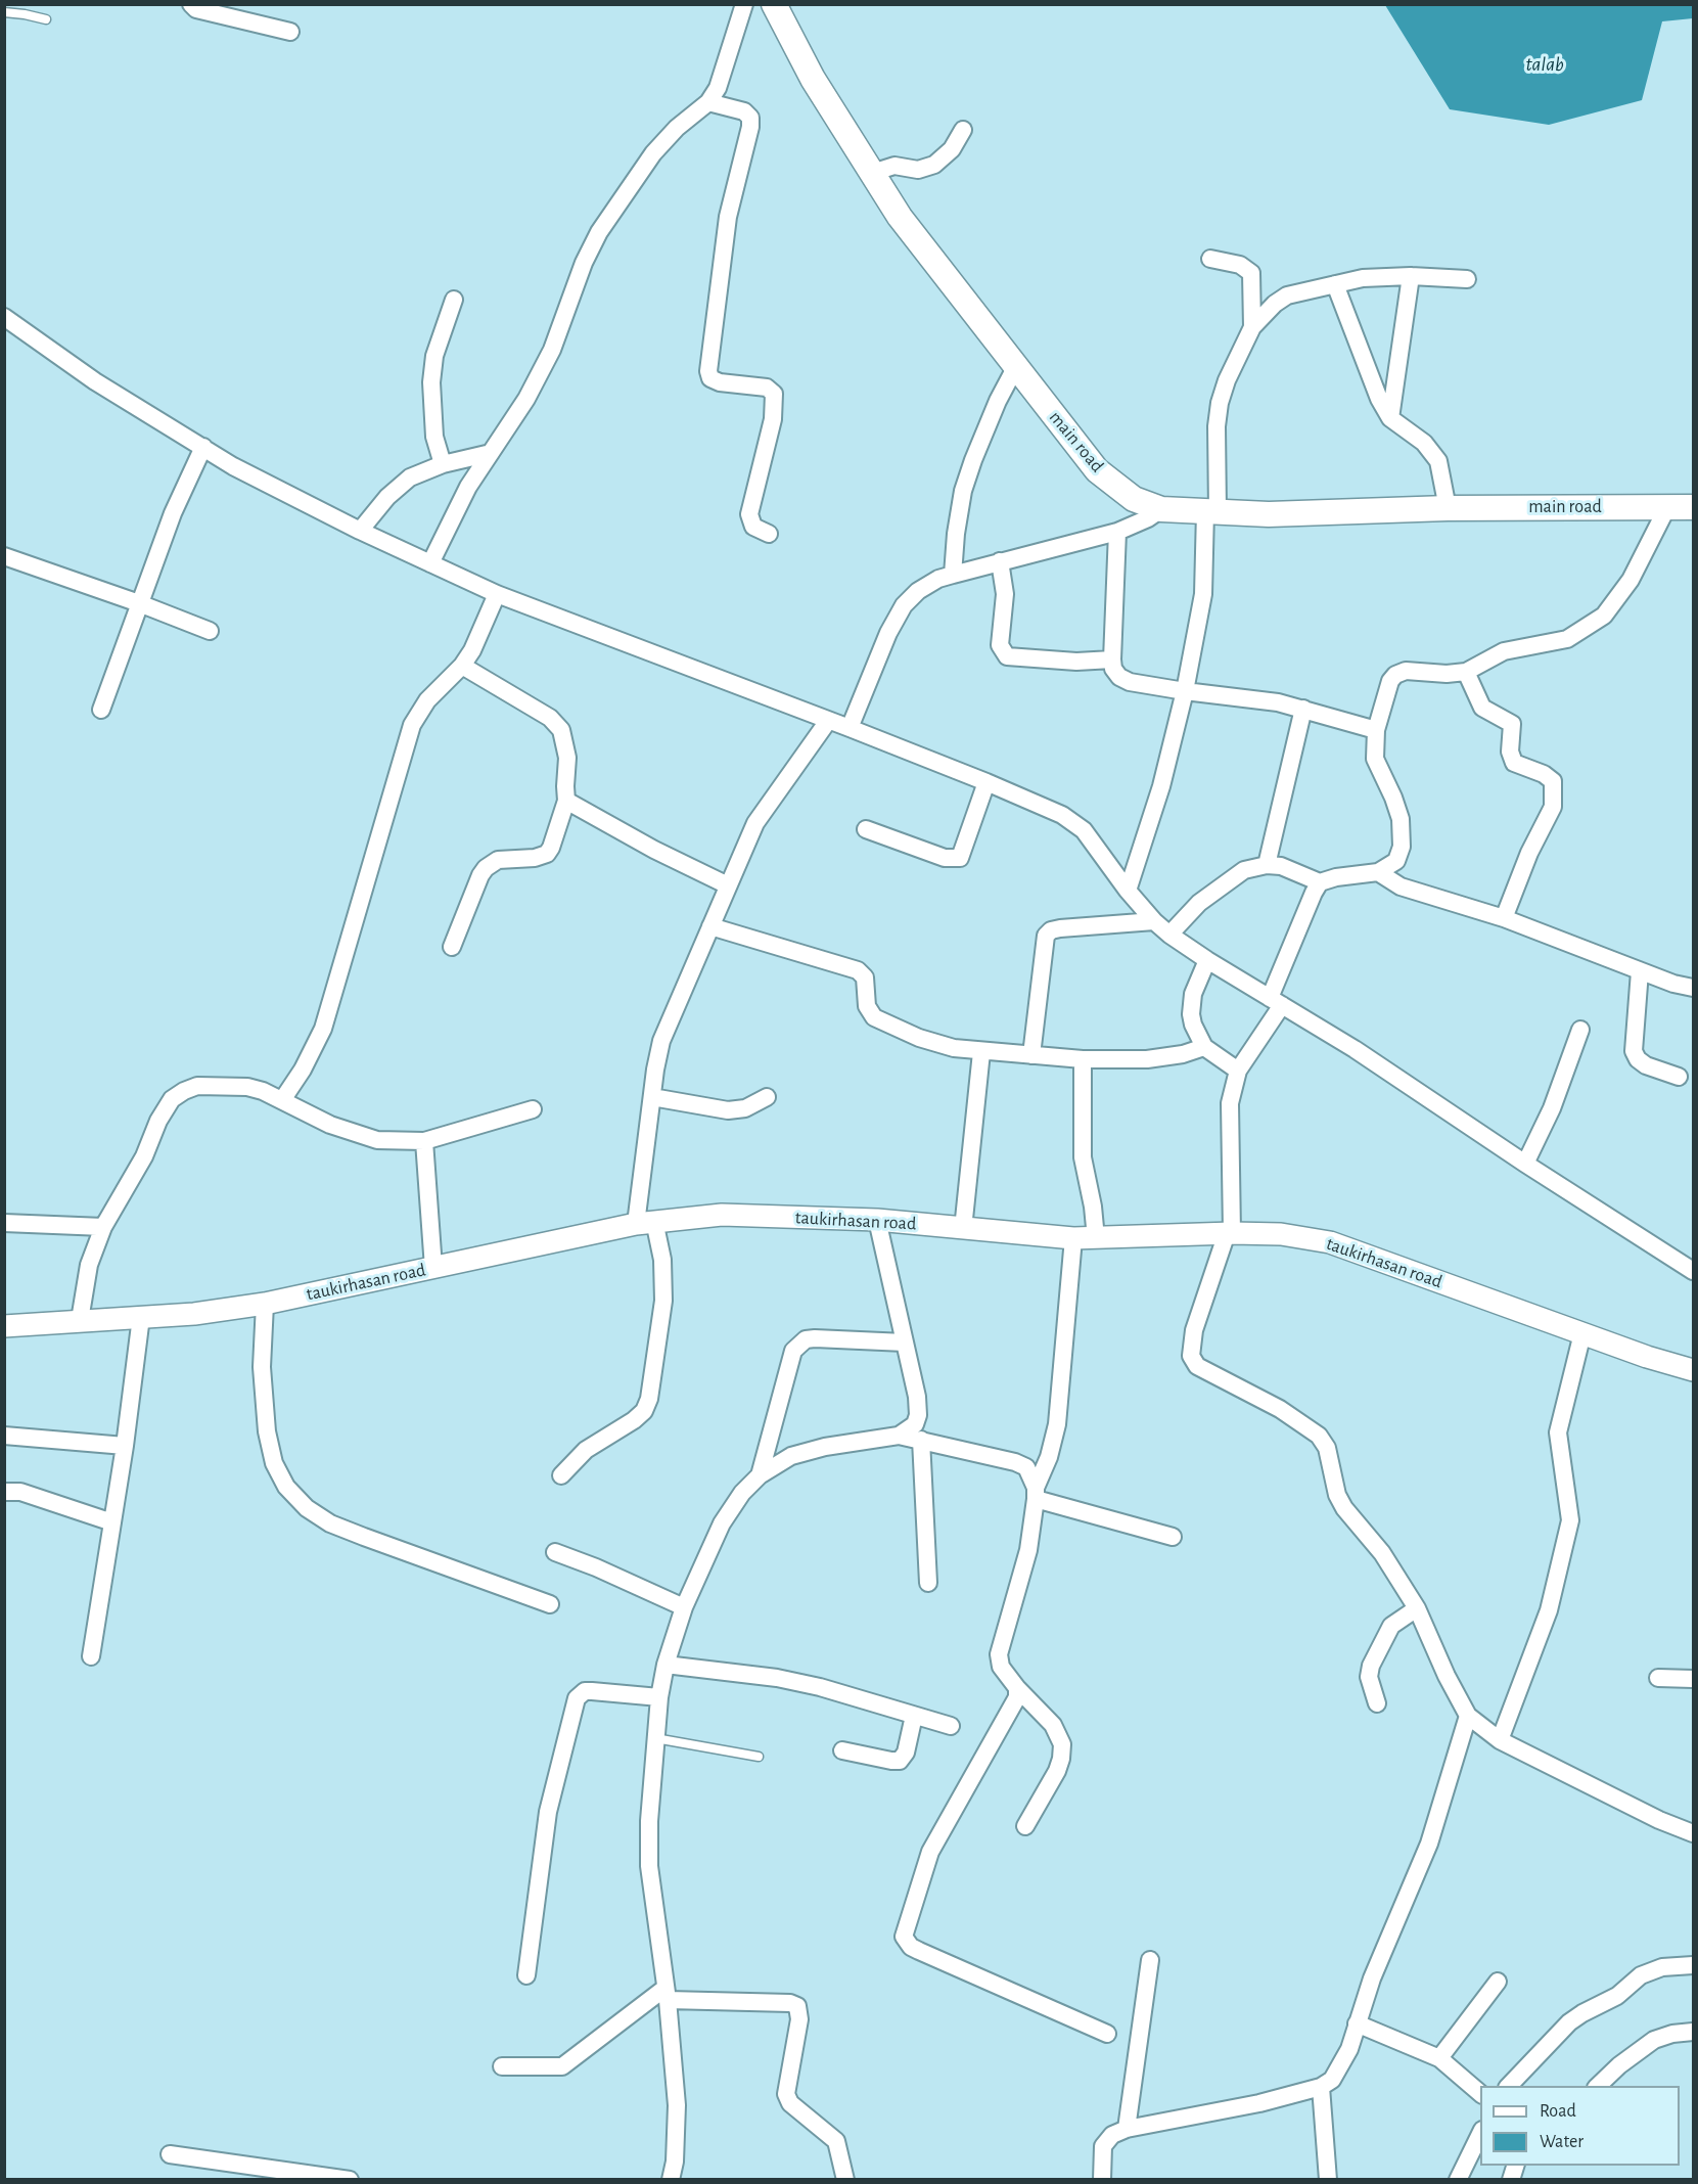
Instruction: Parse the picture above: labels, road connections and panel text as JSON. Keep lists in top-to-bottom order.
{
  "streets": {
    "main road": ["main road"],
    "street": ["taukirhasan road"]
  },
  "water": ["talab"],
  "legend": ["Road", "Water"]
}
